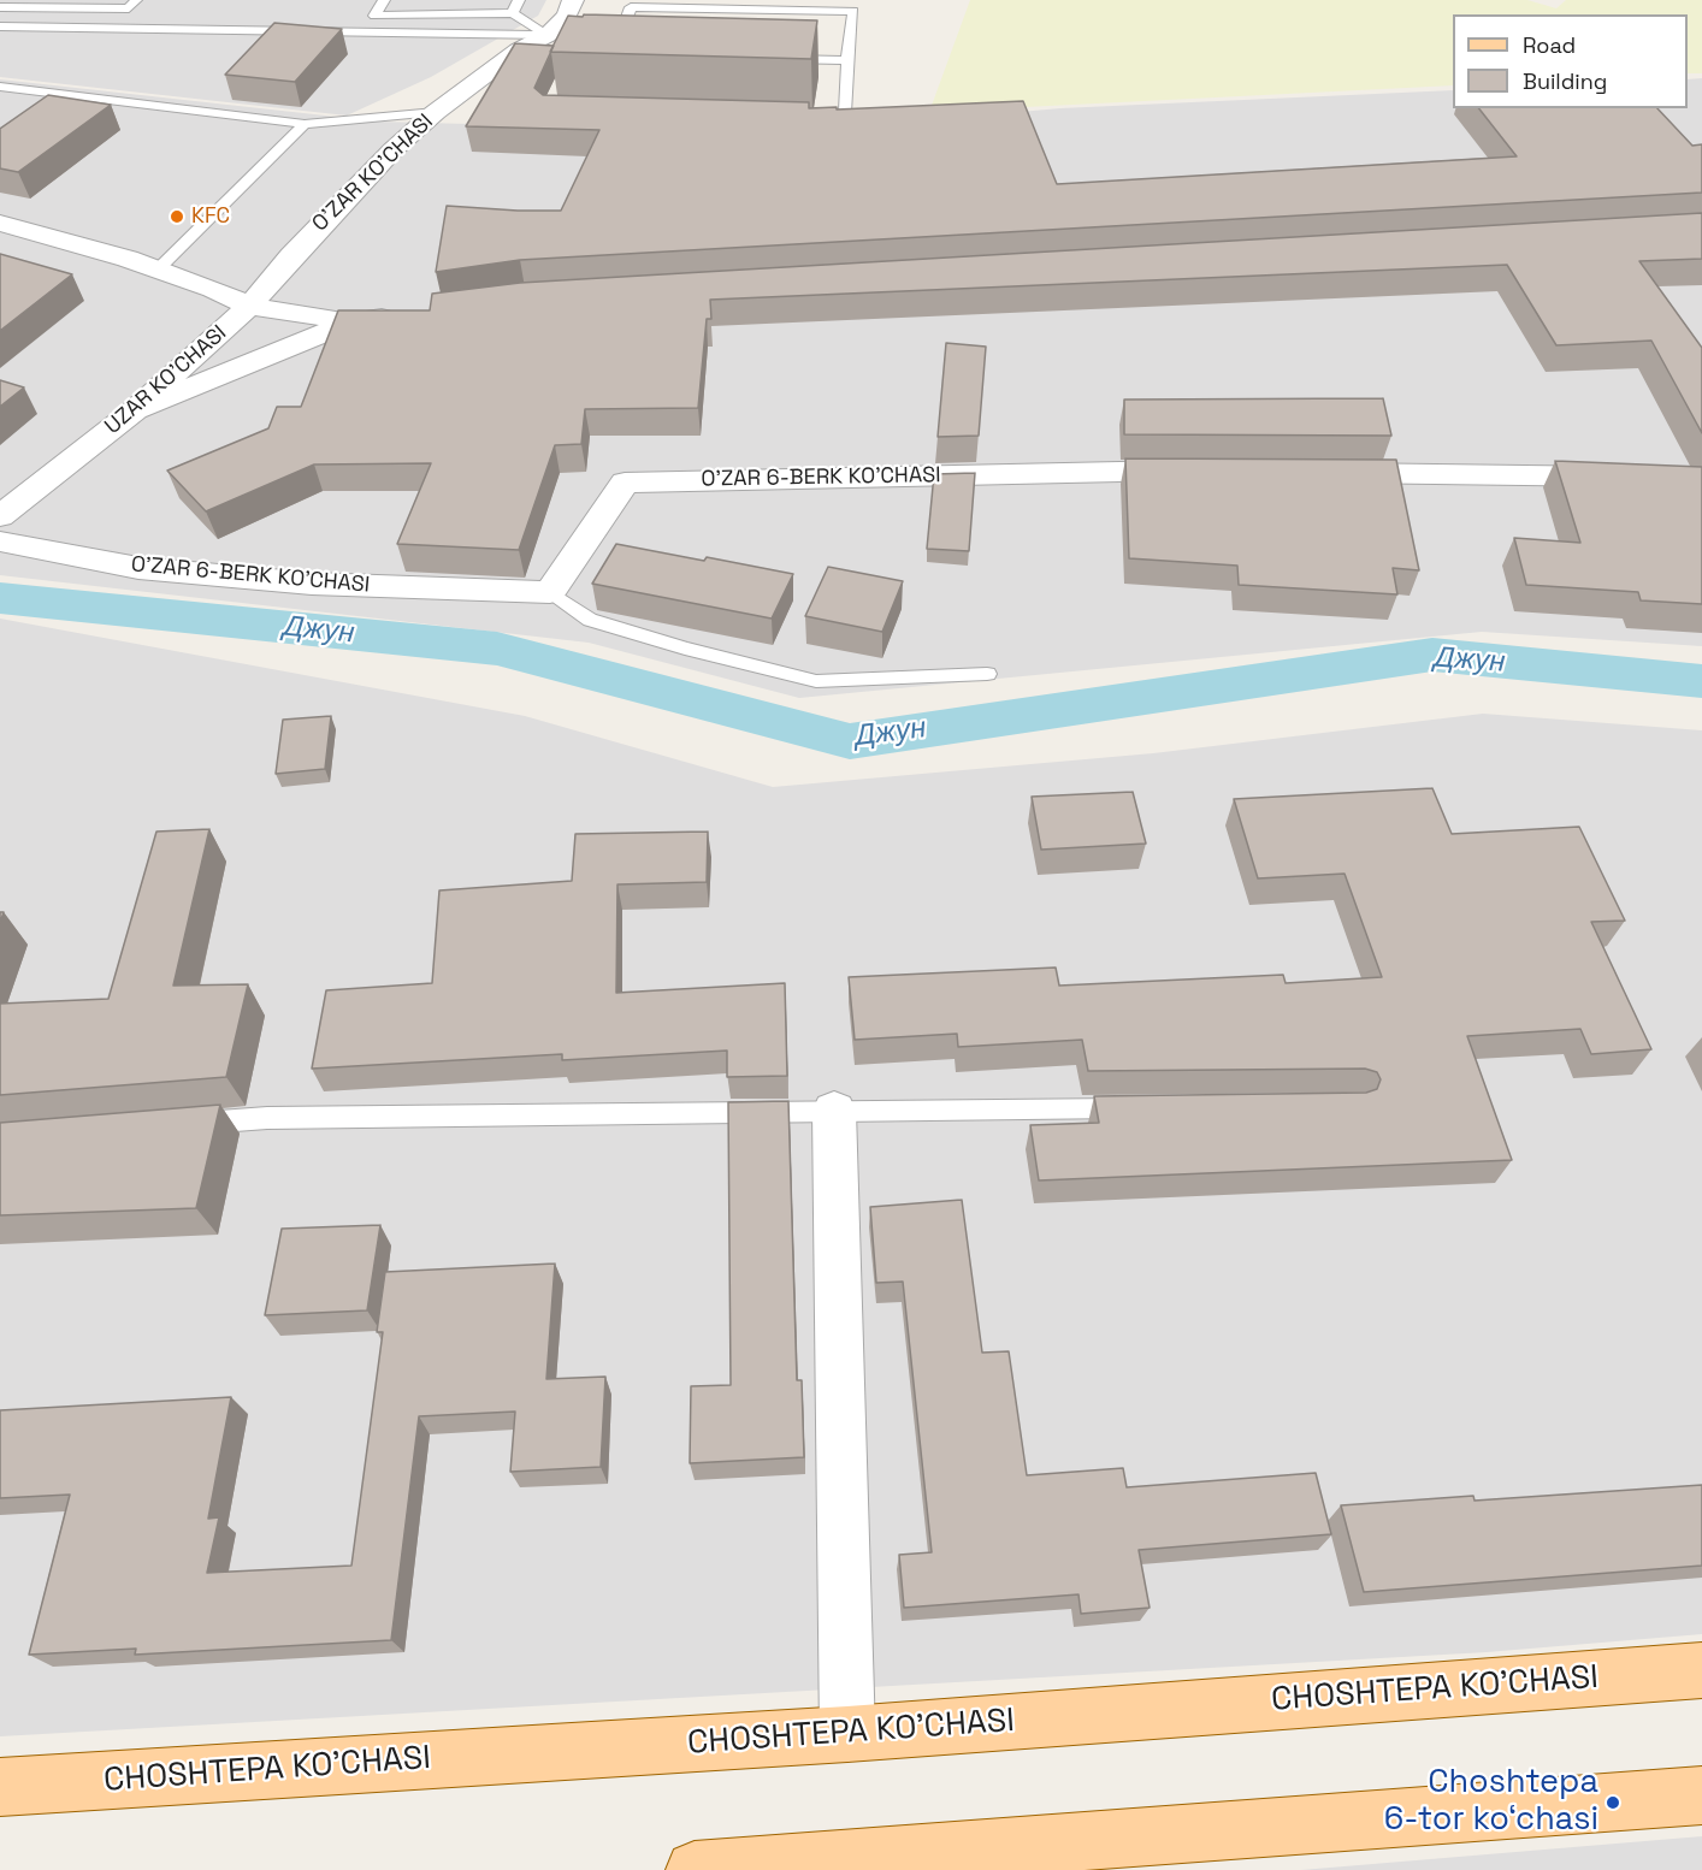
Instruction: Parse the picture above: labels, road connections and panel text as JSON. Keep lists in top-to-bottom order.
{
  "streets": {
    "main road": ["CHOSHTEPA KO'CHASI"],
    "street": ["O'ZAR KO'CHASI", "UZAR KO'CHASI", "O'ZAR 6-BERK KO'CHASI"]
  },
  "crossings": [
    ["O'ZAR KO'CHASI", "UZAR KO'CHASI"]
  ],
  "water": ["Джун"],
  "places": ["KFC", "Choshtepa 6-tor koʻchasi"],
  "legend": ["Road", "Building"]
}
